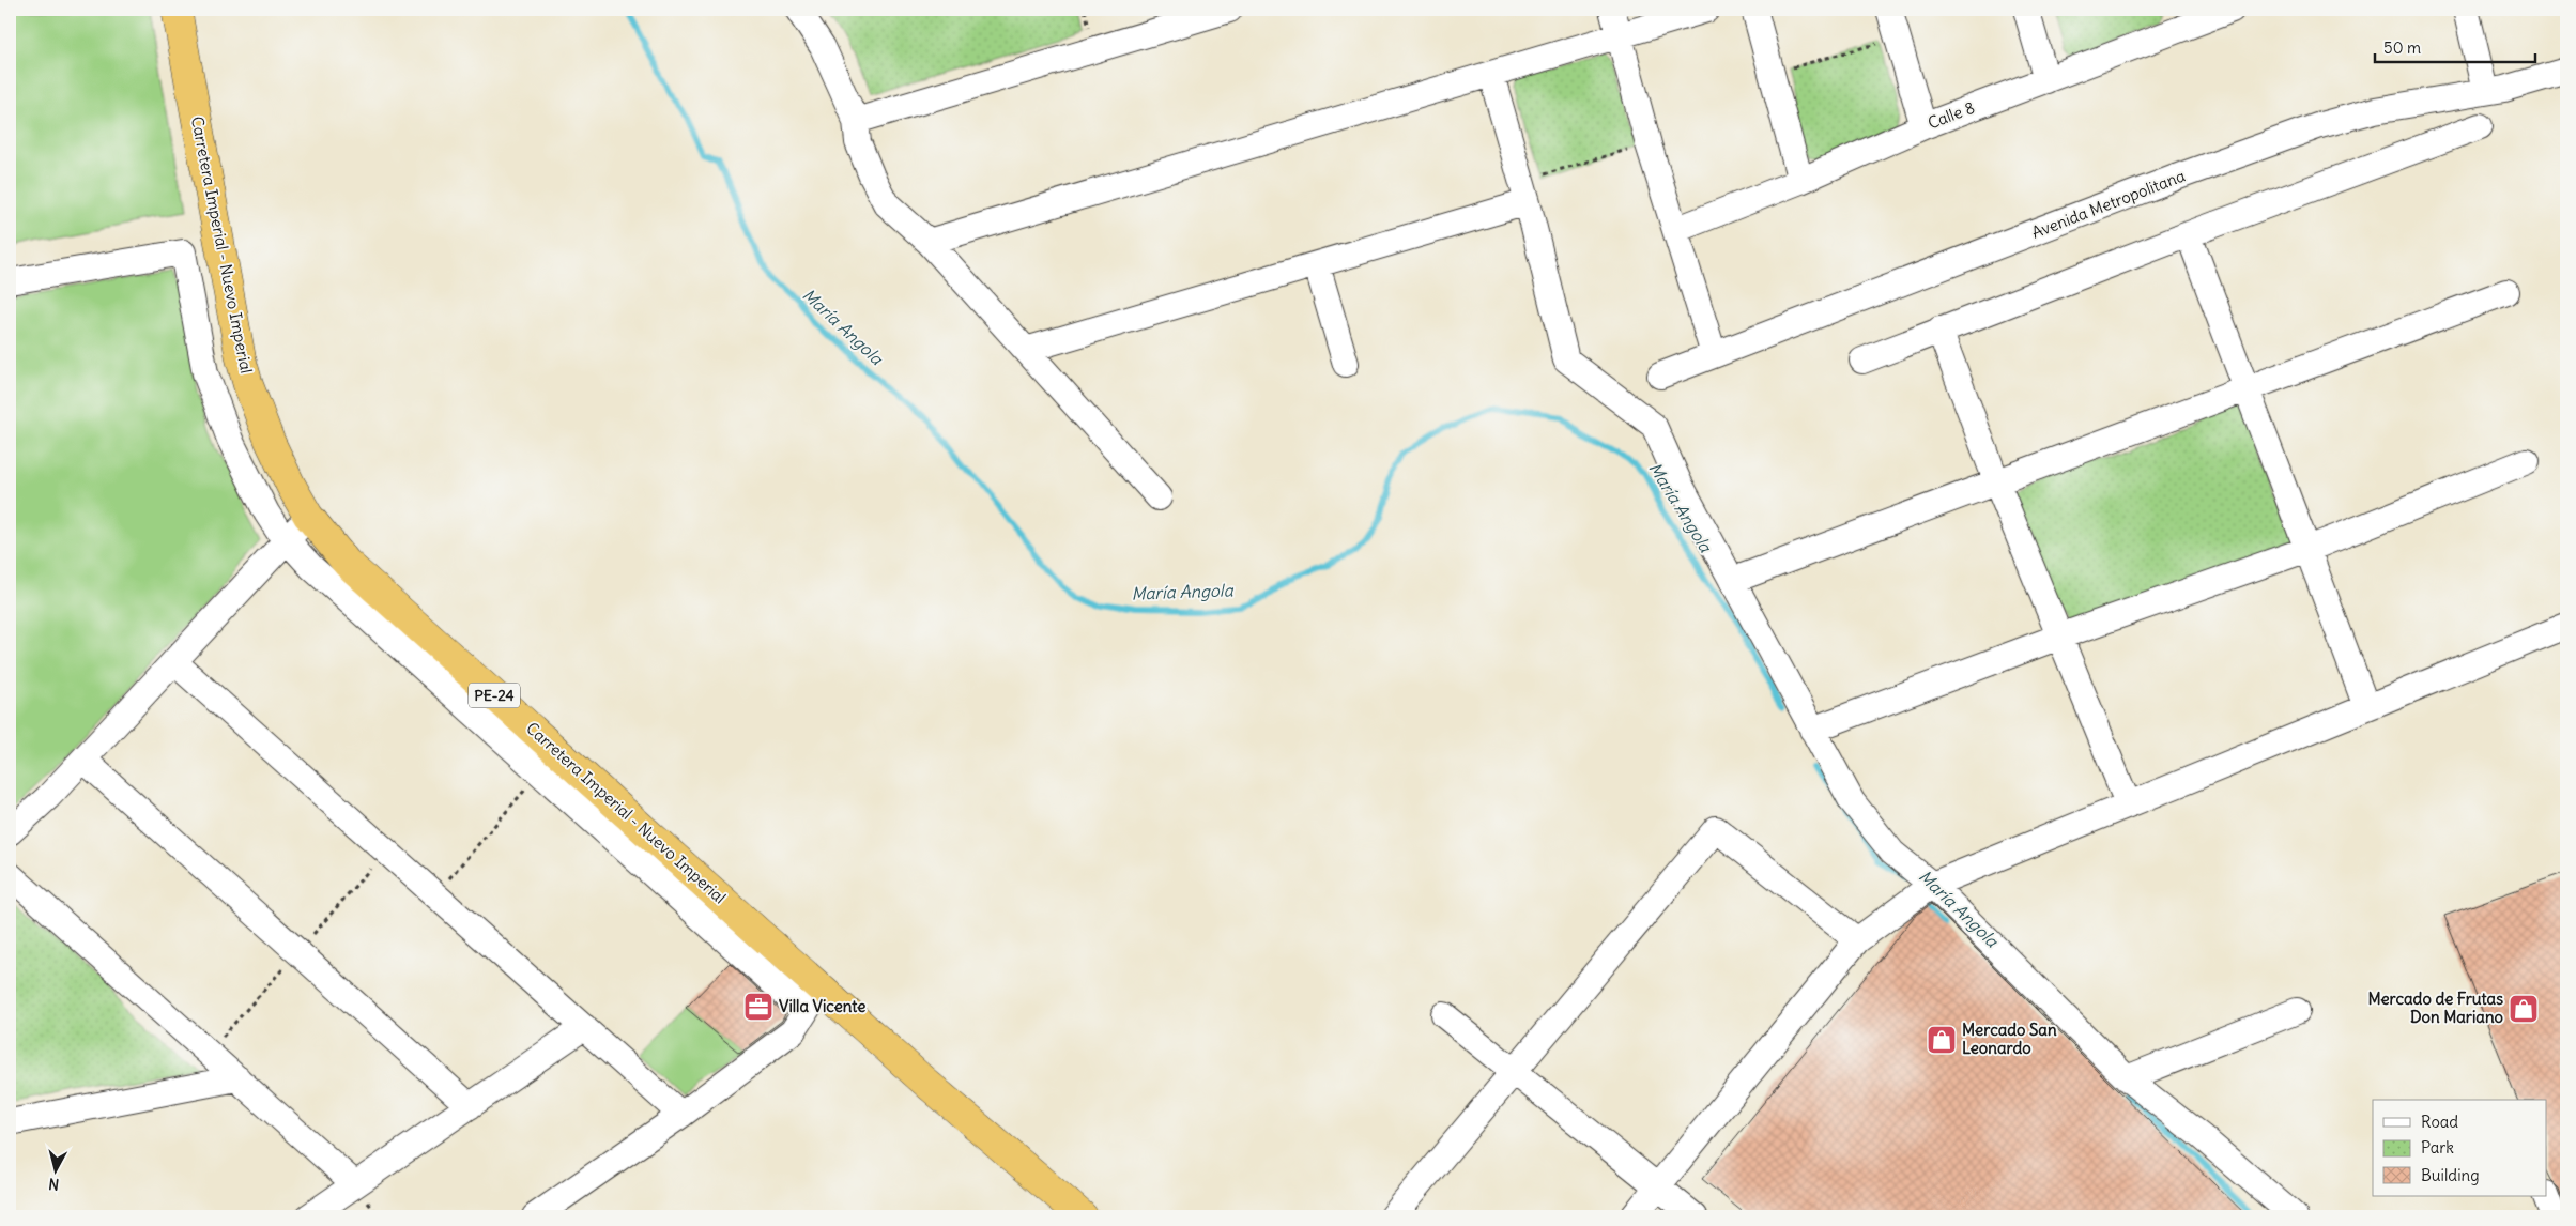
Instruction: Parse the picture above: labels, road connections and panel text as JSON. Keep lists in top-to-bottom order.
{
  "streets": {
    "highway": ["Carretera Imperial - Nuevo Imperial", "PE-24"],
    "street": ["Calle 8", "Avenida Metropolitana"]
  },
  "water": ["María Angola"],
  "places": {
    "office": ["Villa Vicente"],
    "shop": ["Mercado de Frutas Don Mariano", "Mercado San Leonardo"]
  },
  "legend": ["Road", "Park", "Building"],
  "scale_bar": "50 m",
  "north": "bottom"
}
